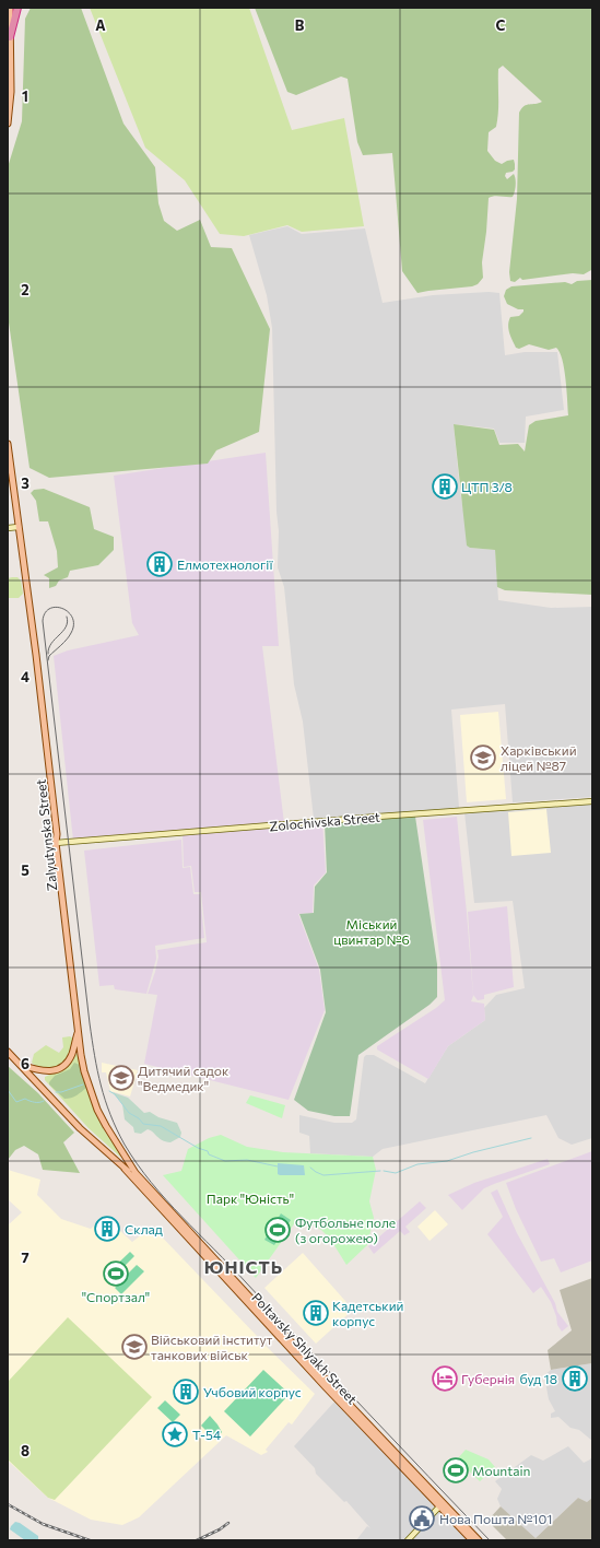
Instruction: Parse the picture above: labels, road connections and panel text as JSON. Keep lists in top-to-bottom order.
{
  "streets": {
    "main road": ["Zalyutynska Street", "Poltavsky Shlyakh Street"],
    "street": ["Zolochivska Street"]
  },
  "crossings": [
    ["Zolochivska Street", "Zalyutynska Street"],
    ["Zalyutynska Street", "Poltavsky Shlyakh Street"]
  ],
  "districts": ["ЮНІСТЬ"],
  "parks": ["Міський цвинтар №6", "Парк \"Юність\""],
  "places": {
    "building": [
      "ЦТП 3/8",
      "Елмотехнології",
      "Склад",
      "Кадетський корпус",
      "буд 18",
      "Учбовий корпус"
    ],
    "school or university": ["Харківський ліцей №87", "Дитячий садок \"Ведмедик\"", "Військовий інститут танкових військ"],
    "sports": ["Футбольне поле (з огорожею)", "\"Спортзал\"", "Mountain"],
    "hotel": ["Губернія"],
    "place": ["Т-54"],
    "public building": ["Нова Пошта №101"]
  },
  "grid": {
    "columns": ["A", "B", "C"],
    "rows": [
      "1",
      "2",
      "3",
      "4",
      "5",
      "6",
      "7",
      "8"
    ]
  }
}
